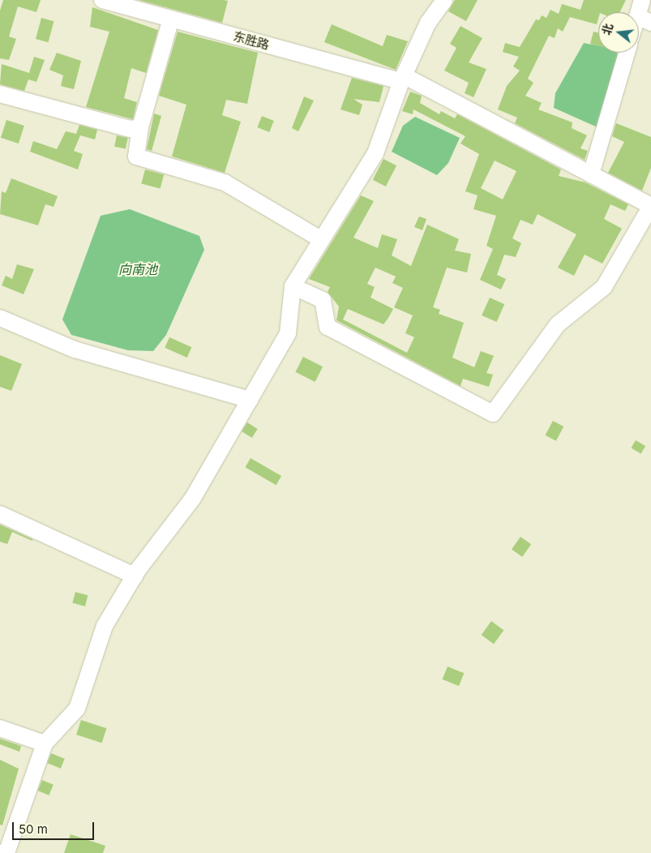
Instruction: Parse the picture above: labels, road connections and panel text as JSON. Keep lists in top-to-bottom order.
{
  "streets": {
    "street": ["东胜路"]
  },
  "water": ["向南池"],
  "scale_bar": "50 m",
  "north": "left"
}
